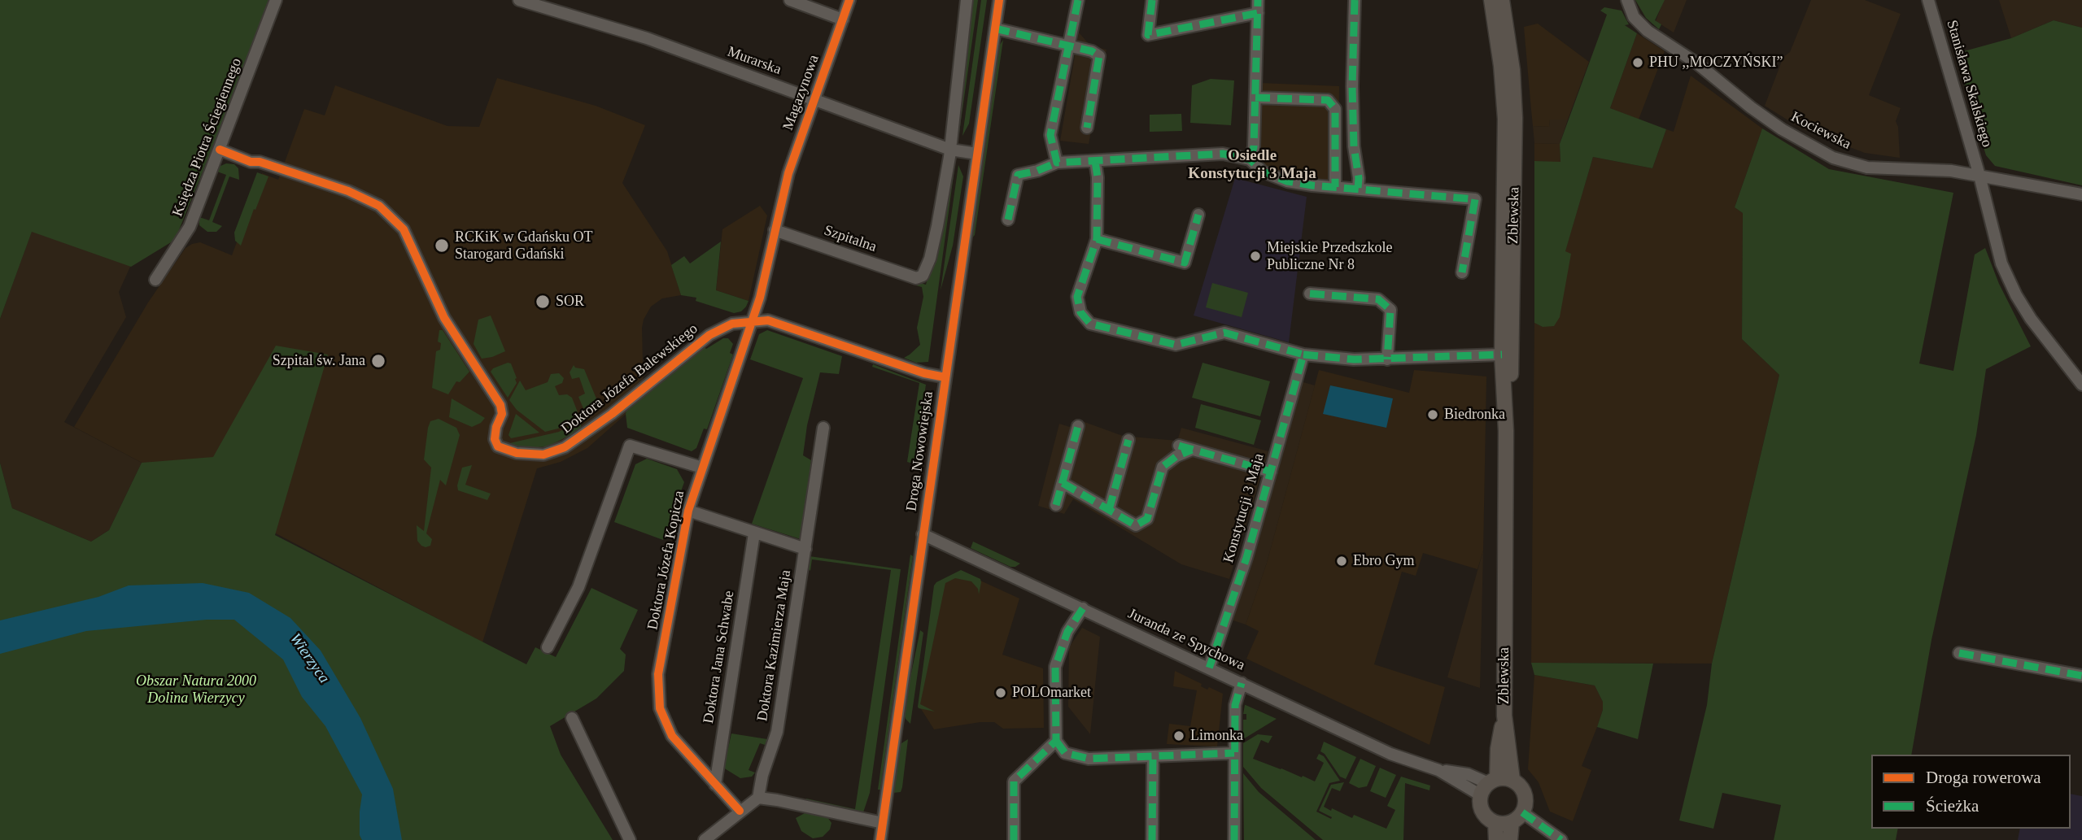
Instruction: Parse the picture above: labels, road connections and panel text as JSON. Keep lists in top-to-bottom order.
{
  "streets": {
    "main road": ["Zblewska"],
    "street": [
      "Murarska",
      "Stanisława Skalskiego",
      "Magazynowa",
      "Kociewska",
      "Księdza Piotra Ściegiennego",
      "Szpitalna",
      "Doktora Józefa Balewskiego",
      "Droga Nowowiejska",
      "Konstytucji 3 Maja",
      "Doktora Józefa Kopicza",
      "Juranda ze Spychowa",
      "Doktora Kazimierza Maja",
      "Doktora Jana Schwabe"
    ]
  },
  "crossings": [
    ["Murarska", "Magazynowa"],
    ["Murarska", "Szpitalna"],
    ["Murarska", "Droga Nowowiejska"],
    ["Stanisława Skalskiego", "Kociewska"],
    ["Magazynowa", "Doktora Józefa Kopicza"],
    ["Księdza Piotra Ściegiennego", "Doktora Józefa Balewskiego"],
    ["Zblewska", "Juranda ze Spychowa"],
    ["Szpitalna", "Doktora Józefa Kopicza"],
    ["Doktora Józefa Balewskiego", "Droga Nowowiejska"],
    ["Doktora Józefa Balewskiego", "Doktora Józefa Kopicza"],
    ["Droga Nowowiejska", "Juranda ze Spychowa"],
    ["Konstytucji 3 Maja", "Juranda ze Spychowa"],
    ["Doktora Józefa Kopicza", "Doktora Jana Schwabe"]
  ],
  "districts": ["Osiedle Konstytucji 3 Maja"],
  "water": ["Wierzyca"],
  "parks": ["Obszar Natura 2000 Dolina Wierzycy"],
  "places": [
    "PHU ,,MOCZYŃSKI”",
    "RCKiK w Gdańsku OT Starogard Gdański",
    "Miejskie Przedszkole Publiczne Nr 8",
    "SOR",
    "Szpital św. Jana",
    "Biedronka",
    "Ebro Gym",
    "POLOmarket",
    "Limonka"
  ],
  "legend": ["Droga rowerowa", "Ścieżka"]
}
